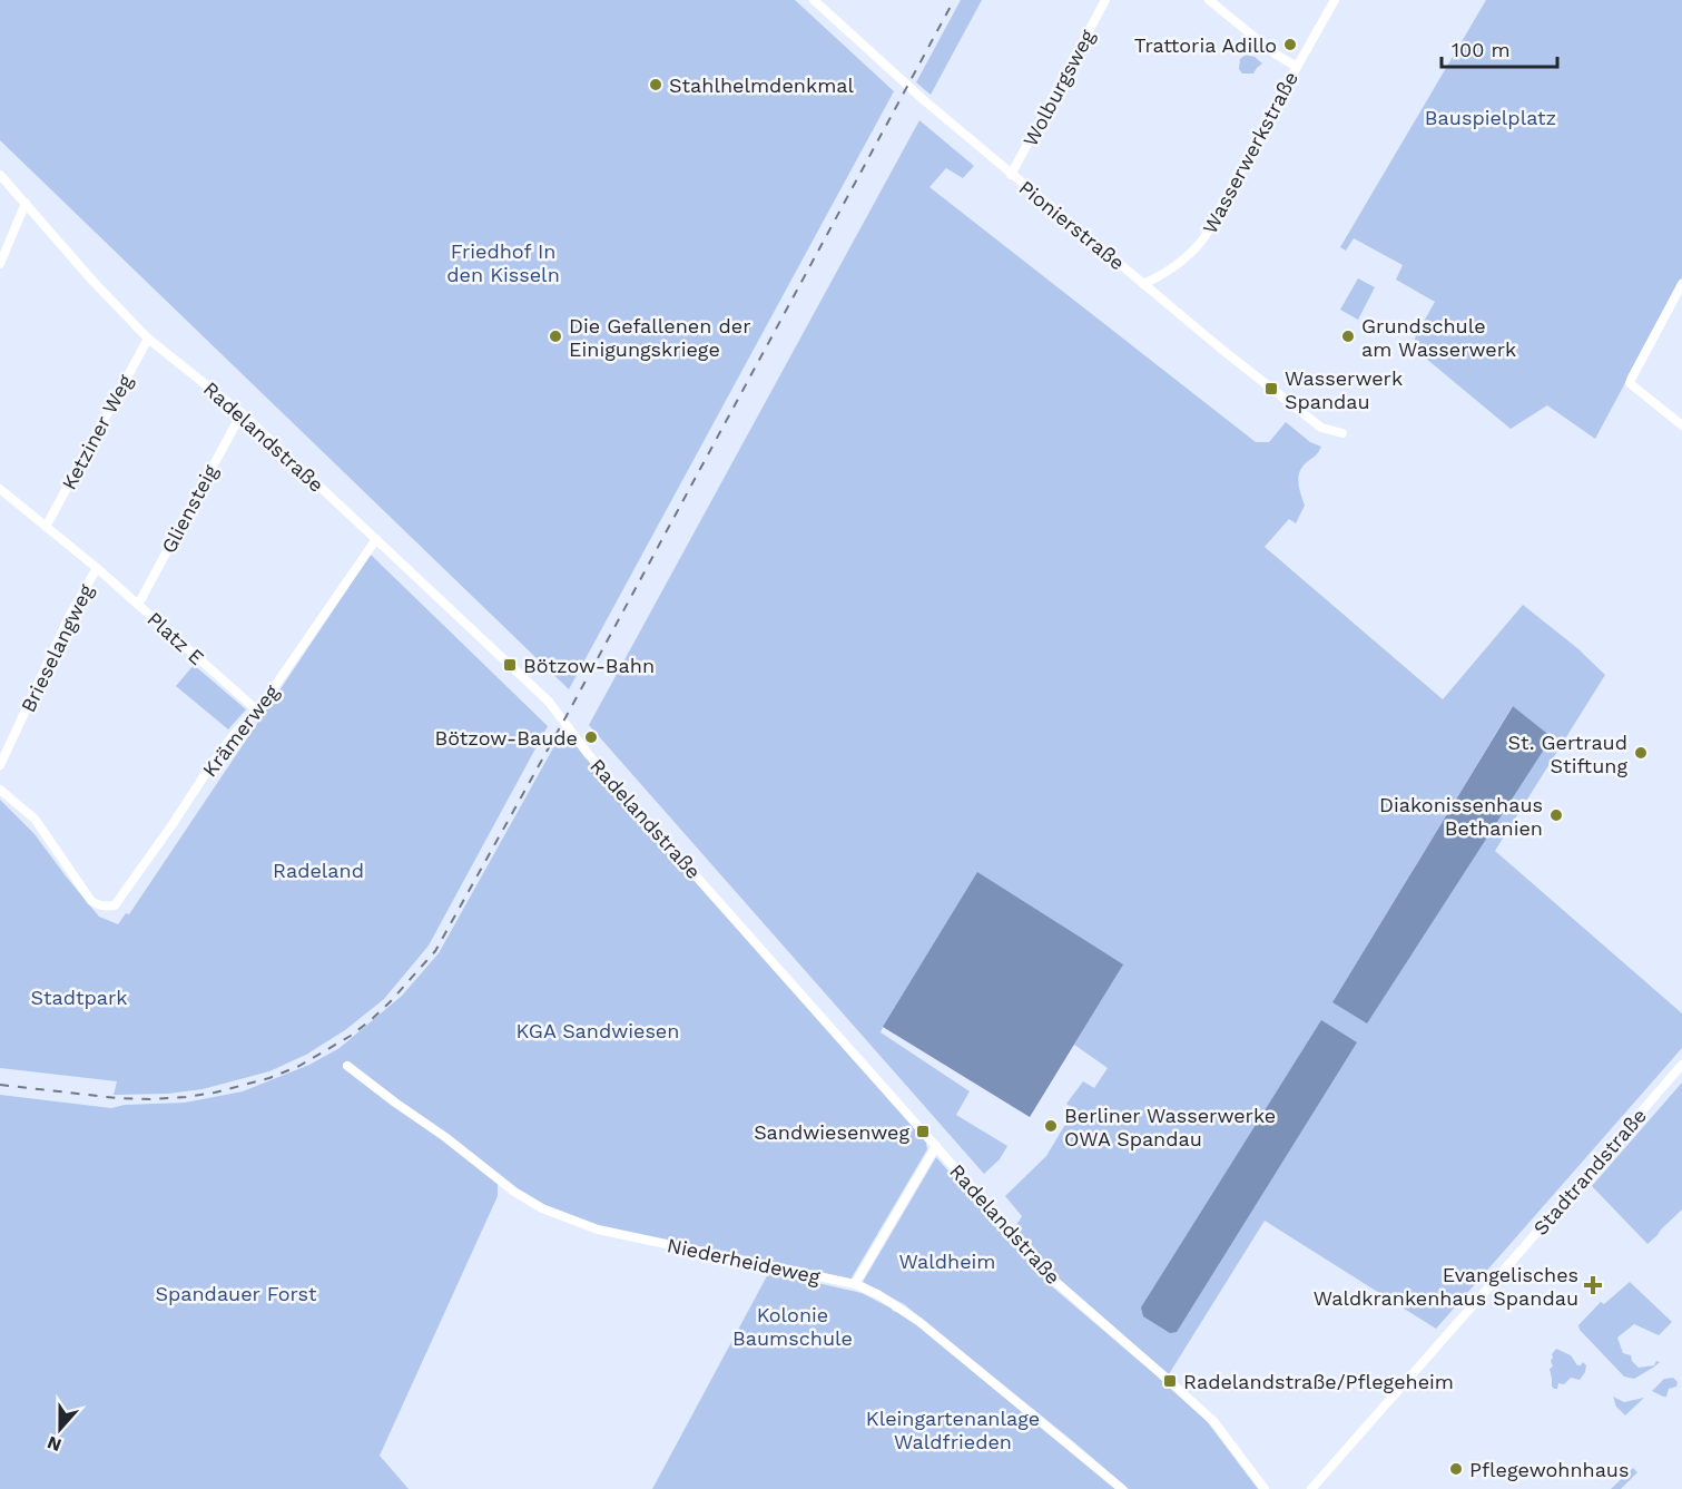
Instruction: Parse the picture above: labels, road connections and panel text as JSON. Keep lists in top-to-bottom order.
{
  "streets": {
    "street": [
      "Wolburgsweg",
      "Wasserwerkstraße",
      "Pionierstraße",
      "Ketziner Weg",
      "Radelandstraße",
      "Gliensteig",
      "Platz E",
      "Brieselangweg",
      "Krämerweg",
      "Stadtrandstraße",
      "Niederheideweg"
    ]
  },
  "crossings": [
    ["Wolburgsweg", "Pionierstraße"],
    ["Wasserwerkstraße", "Pionierstraße"],
    ["Ketziner Weg", "Radelandstraße"],
    ["Ketziner Weg", "Platz E"],
    ["Radelandstraße", "Gliensteig"],
    ["Radelandstraße", "Krämerweg"],
    ["Gliensteig", "Platz E"],
    ["Platz E", "Brieselangweg"],
    ["Platz E", "Krämerweg"]
  ],
  "parks": [
    "Bauspielplatz",
    "Friedhof In den Kisseln",
    "Radeland",
    "Stadtpark",
    "KGA Sandwiesen",
    "Waldheim",
    "Spandauer Forst",
    "Kolonie Baumschule",
    "Kleingartenanlage Waldfrieden"
  ],
  "places": {
    "other": [
      "Trattoria Adillo",
      "Stahlhelmdenkmal",
      "Die Gefallenen der Einigungskriege",
      "Grundschule am Wasserwerk",
      "Bötzow-Baude",
      "St. Gertraud Stiftung",
      "Diakonissenhaus Bethanien",
      "Berliner Wasserwerke OWA Spandau",
      "Pflegewohnhaus"
    ],
    "transit": [
      "Wasserwerk Spandau",
      "Bötzow-Bahn",
      "Sandwiesenweg",
      "Radelandstraße/Pflegeheim"
    ],
    "health": ["Evangelisches Waldkrankenhaus Spandau"]
  },
  "scale_bar": "100 m",
  "north": "bottom"
}
